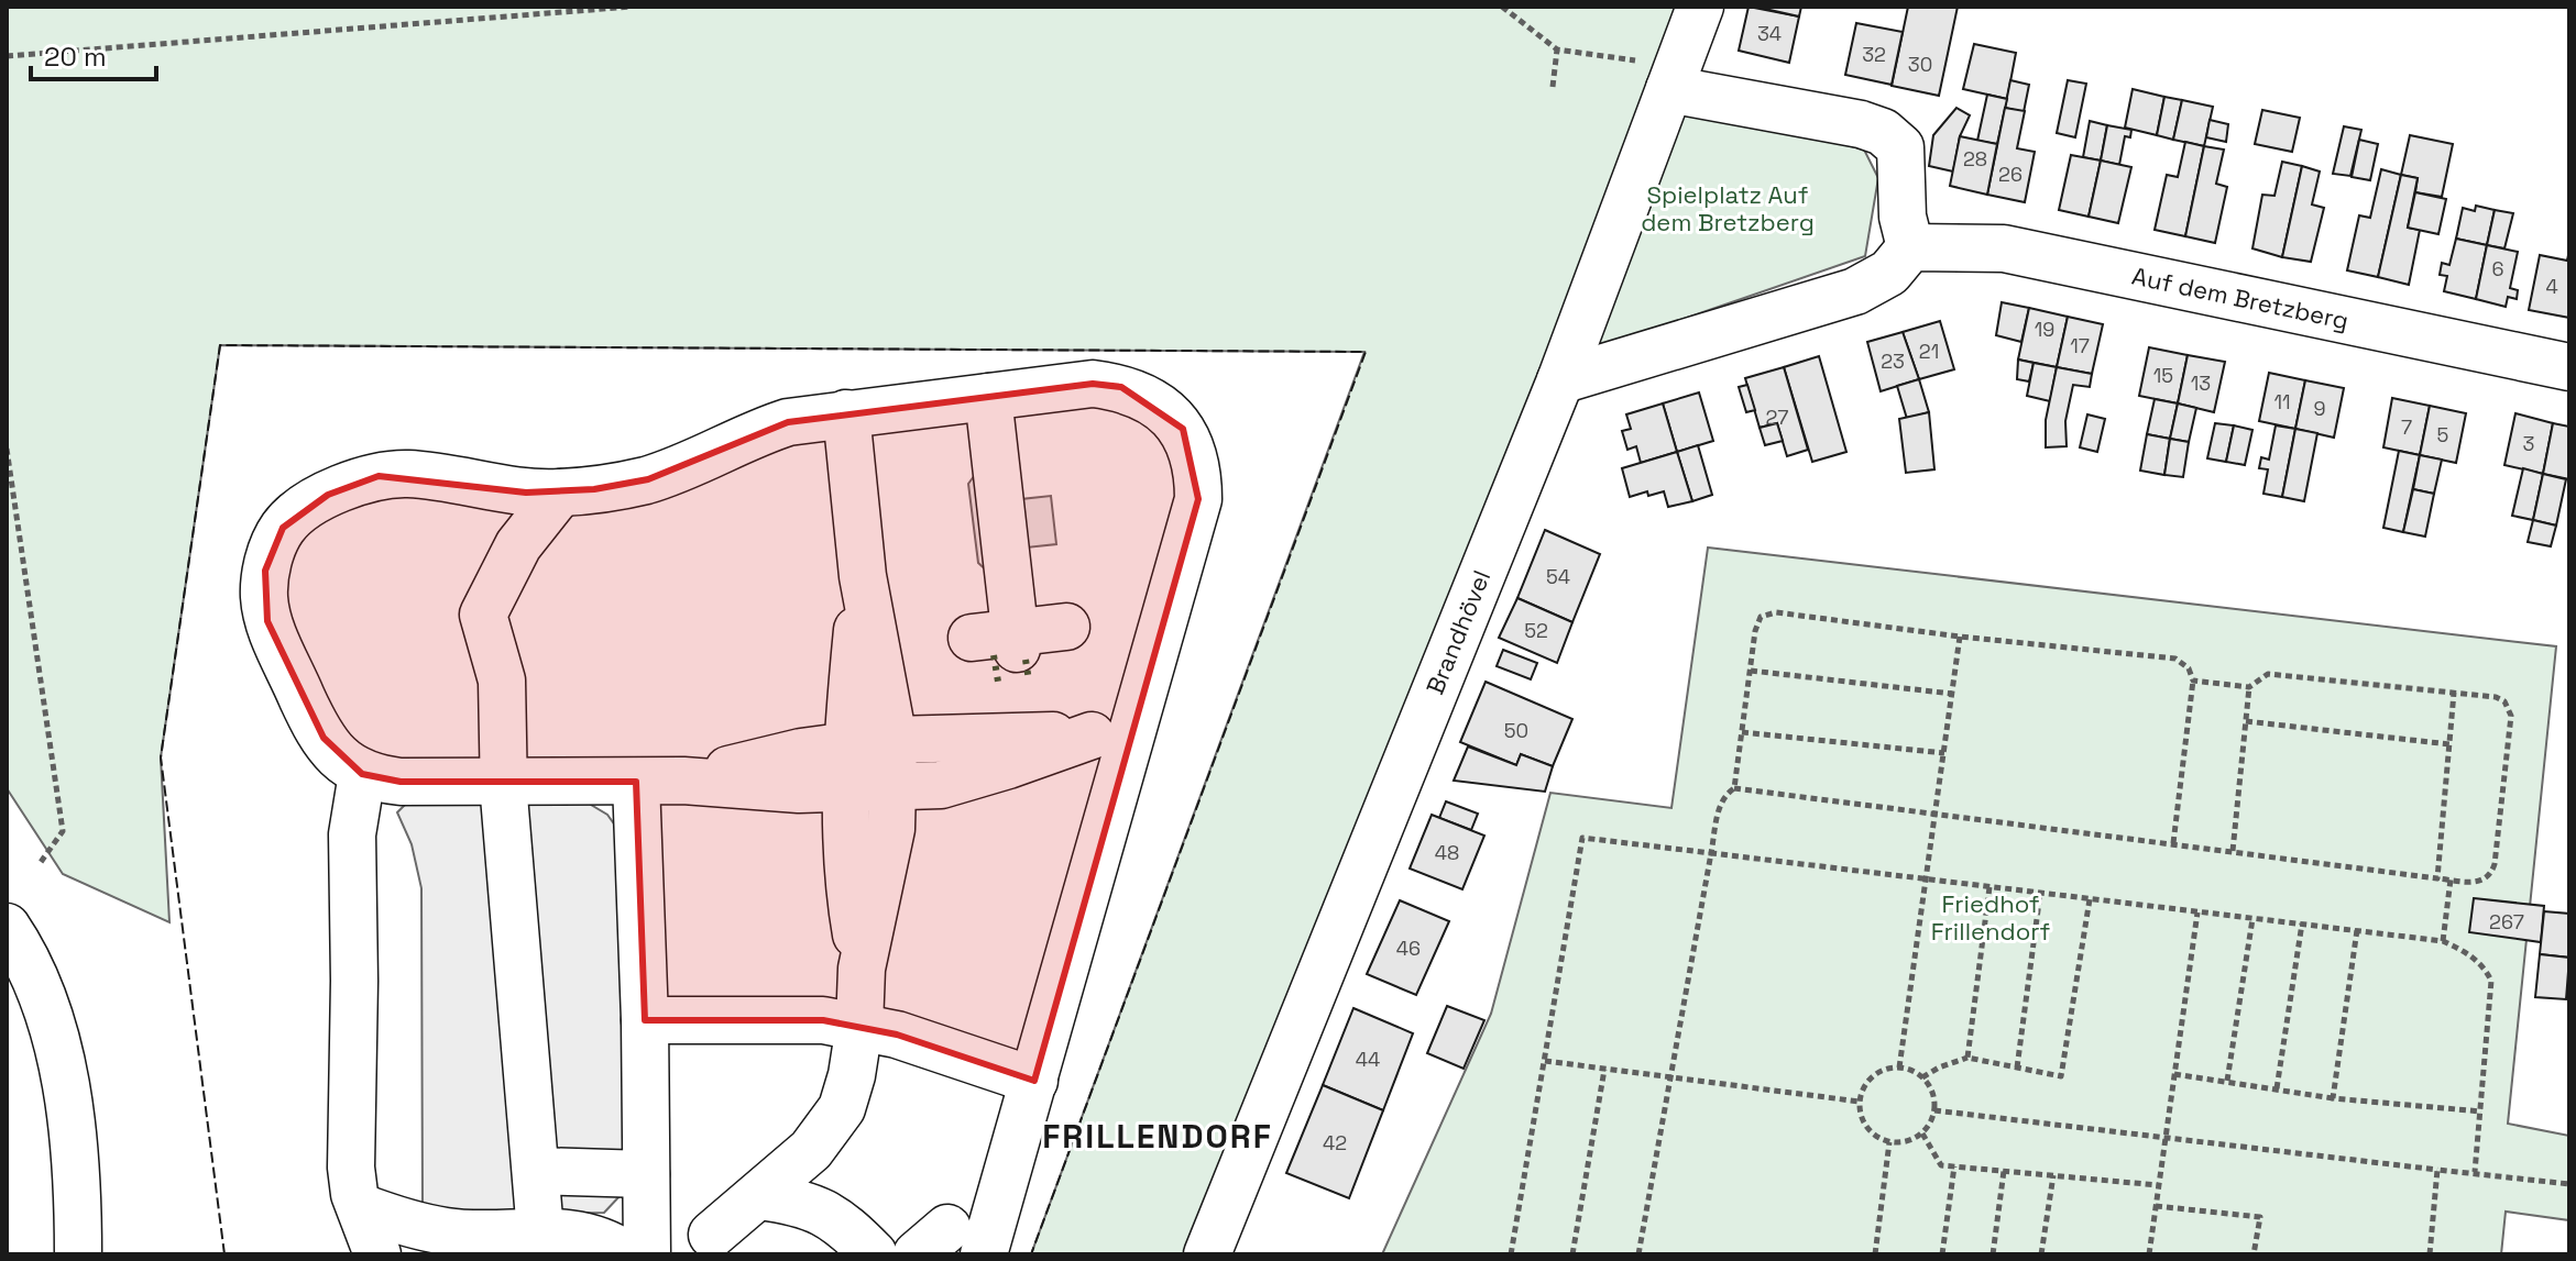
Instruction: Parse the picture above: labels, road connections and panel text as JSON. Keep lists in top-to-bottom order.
{
  "streets": {
    "street": ["Auf dem Bretzberg", "Brandhövel"]
  },
  "districts": ["FRILLENDORF"],
  "parks": ["Spielplatz Auf dem Bretzberg", "Friedhof Frillendorf"],
  "house_numbers": [
    "34",
    "32",
    "30",
    "28",
    "26",
    "6",
    "4",
    "19",
    "17",
    "21",
    "23",
    "15",
    "13",
    "11",
    "9",
    "27",
    "7",
    "5",
    "3",
    "54",
    "52",
    "50",
    "48",
    "267",
    "46",
    "44",
    "42"
  ],
  "scale_bar": "20 m"
}
